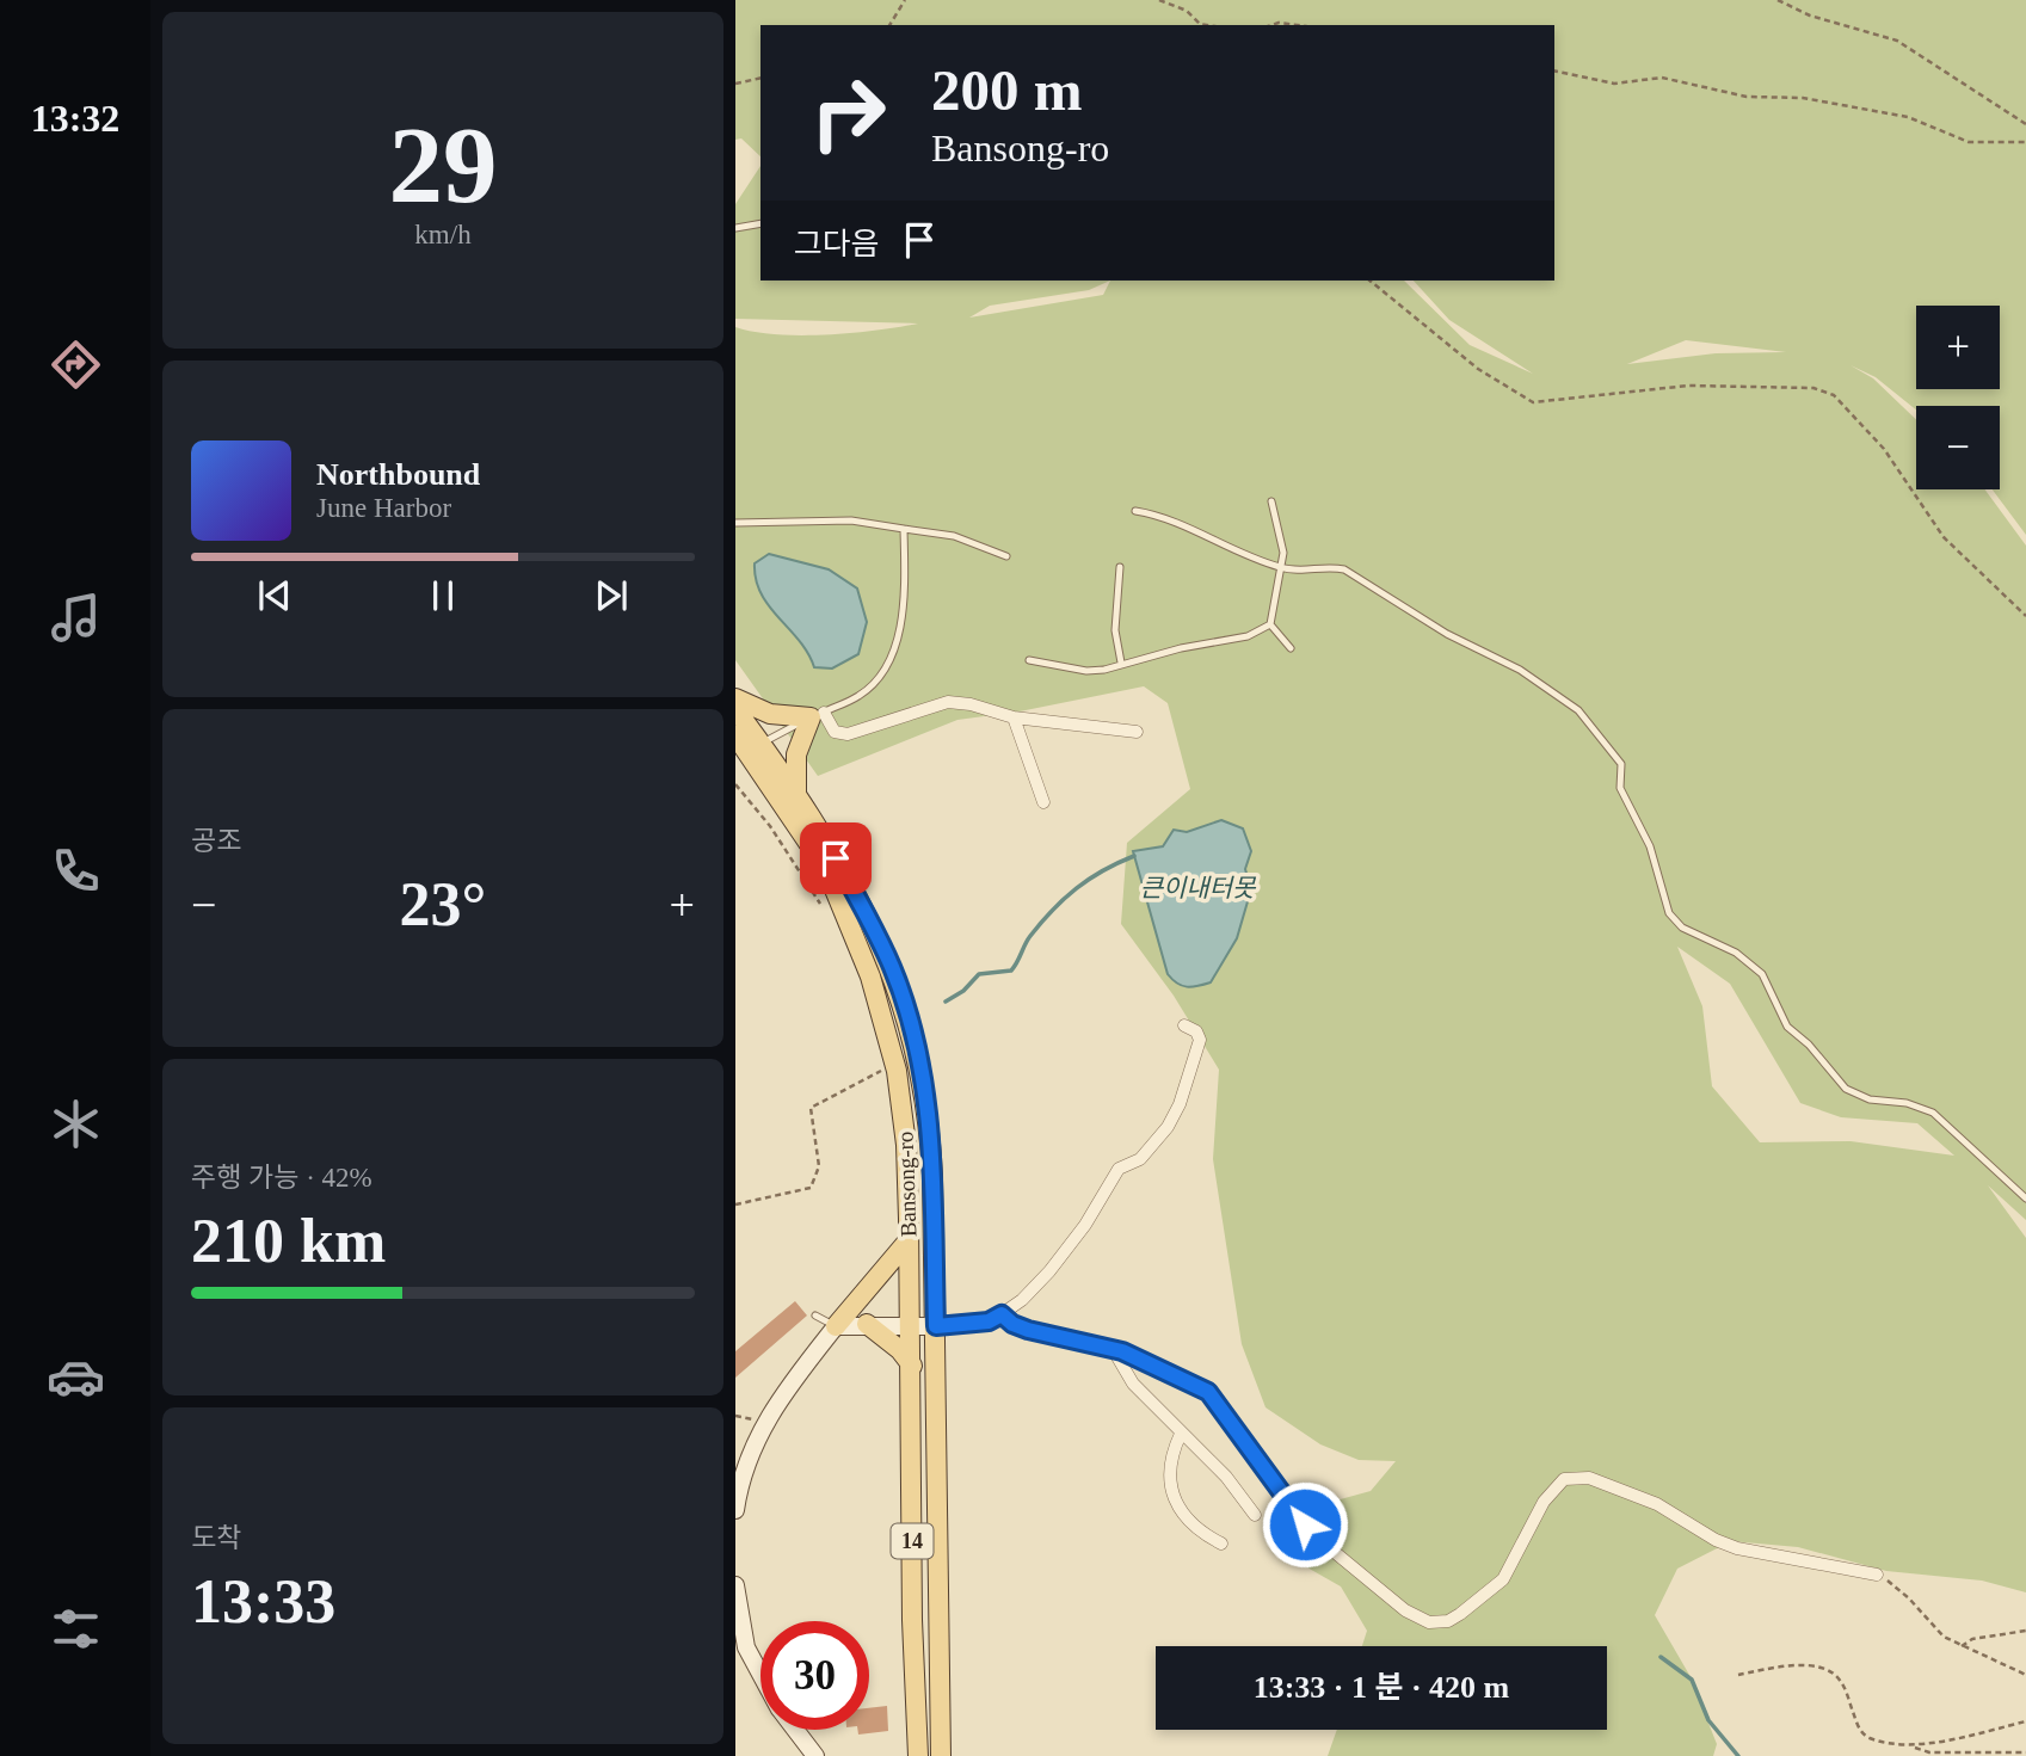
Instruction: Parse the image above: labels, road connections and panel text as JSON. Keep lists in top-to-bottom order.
{
  "streets": {
    "main road": ["Bansong-ro", "14"]
  },
  "water": ["큰이내터못"],
  "page": {
    "tabs": "13:32",
    "tile": [
      ["29", "km/h"],
      "공조",
      ["주행 가능 · 42%", "210 km"],
      ["도착", "13:33"]
    ],
    "turn": ["200 m", "Bansong-ro"],
    "then": "그다음",
    "map_buttons": ["+", "−"],
    "song": ["Northbound", "June Harbor"],
    "heat": ["−", "23°", "+"],
    "limit": "30",
    "trip": "13:33 · 1 분 · 420 m"
  }
}
